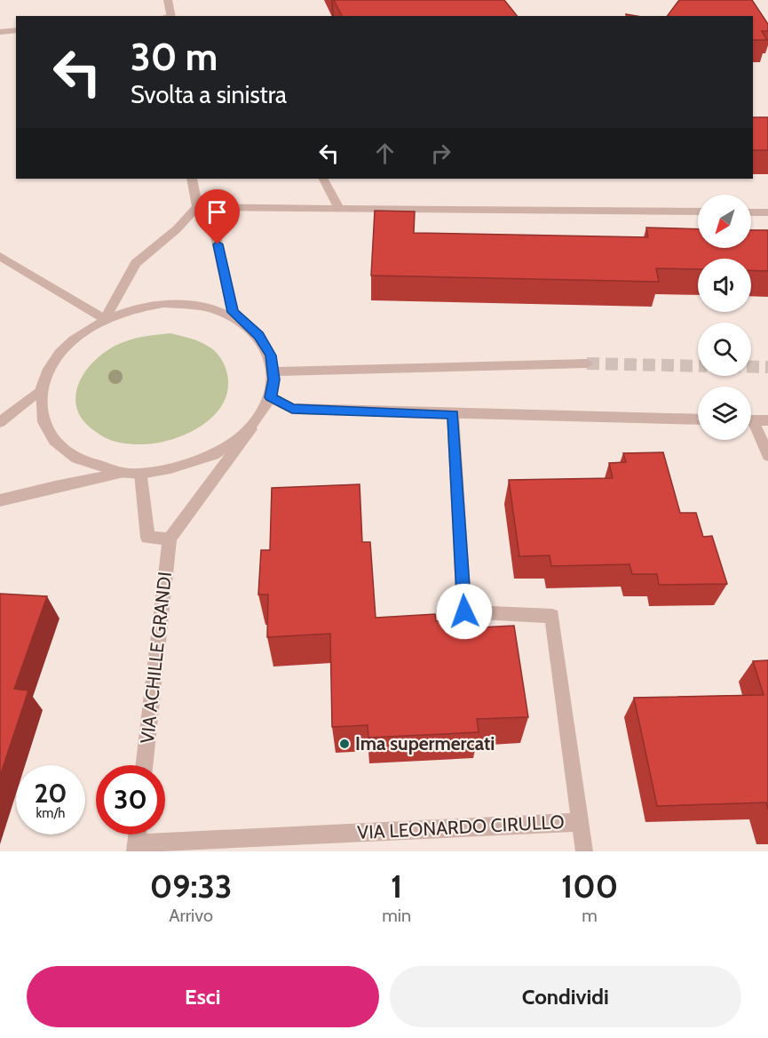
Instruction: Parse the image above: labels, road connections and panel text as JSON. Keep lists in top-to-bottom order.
{
  "streets": {
    "street": ["VIA ACHILLE GRANDI", "VIA LEONARDO CIRULLO"]
  },
  "places": ["Ima supermercati"],
  "north": "bottom left",
  "page": {
    "turn": ["30 m", "Svolta a sinistra"],
    "speed": "20 km/h",
    "limit": "30",
    "eta": [
      "09:33",
      "Arrivo",
      "1",
      "min",
      "100",
      "m"
    ],
    "buttons": ["Esci", "Condividi"]
  }
}
